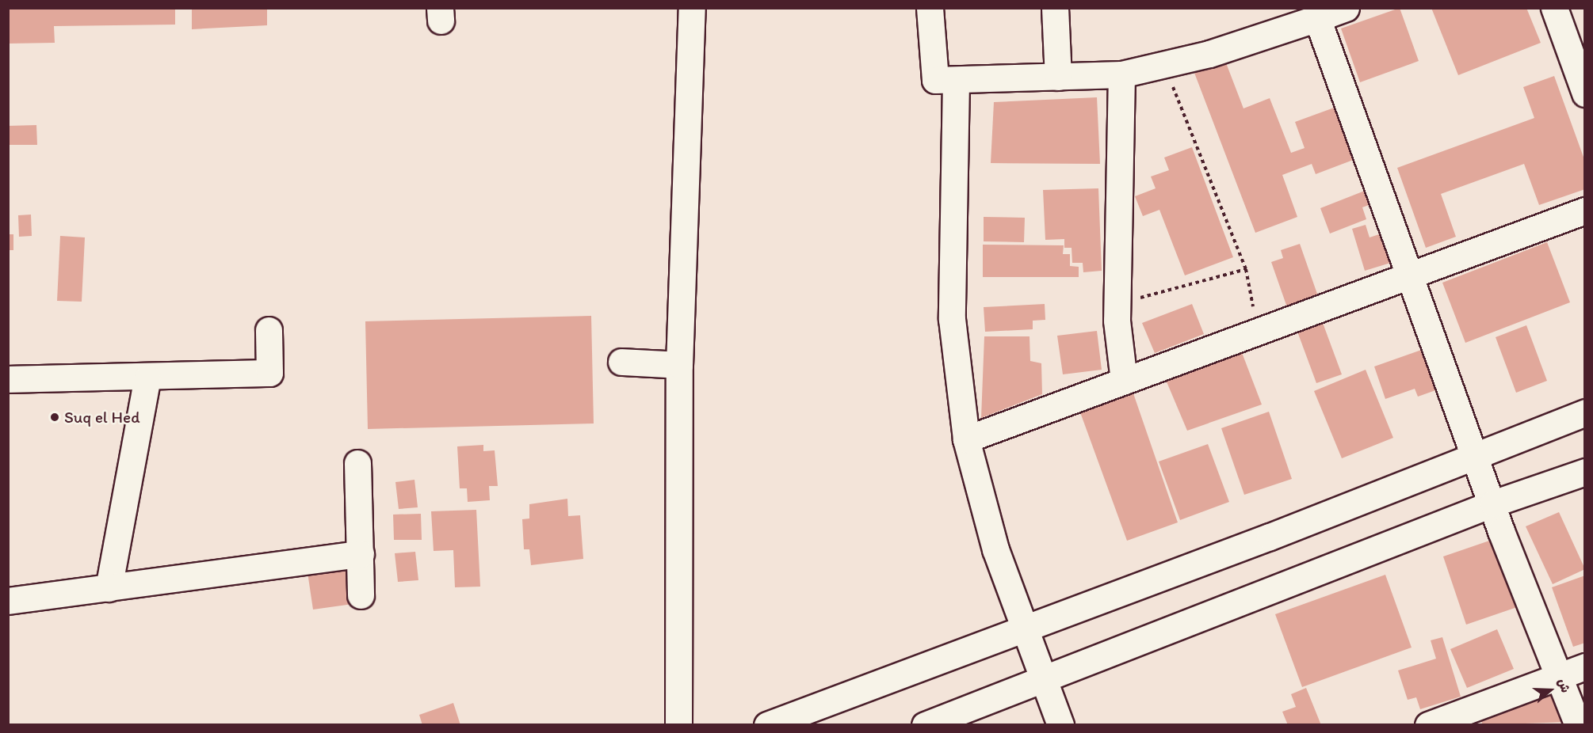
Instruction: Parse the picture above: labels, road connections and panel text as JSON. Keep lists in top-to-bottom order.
{
  "places": ["Suq el Hed"],
  "north": "right"
}
